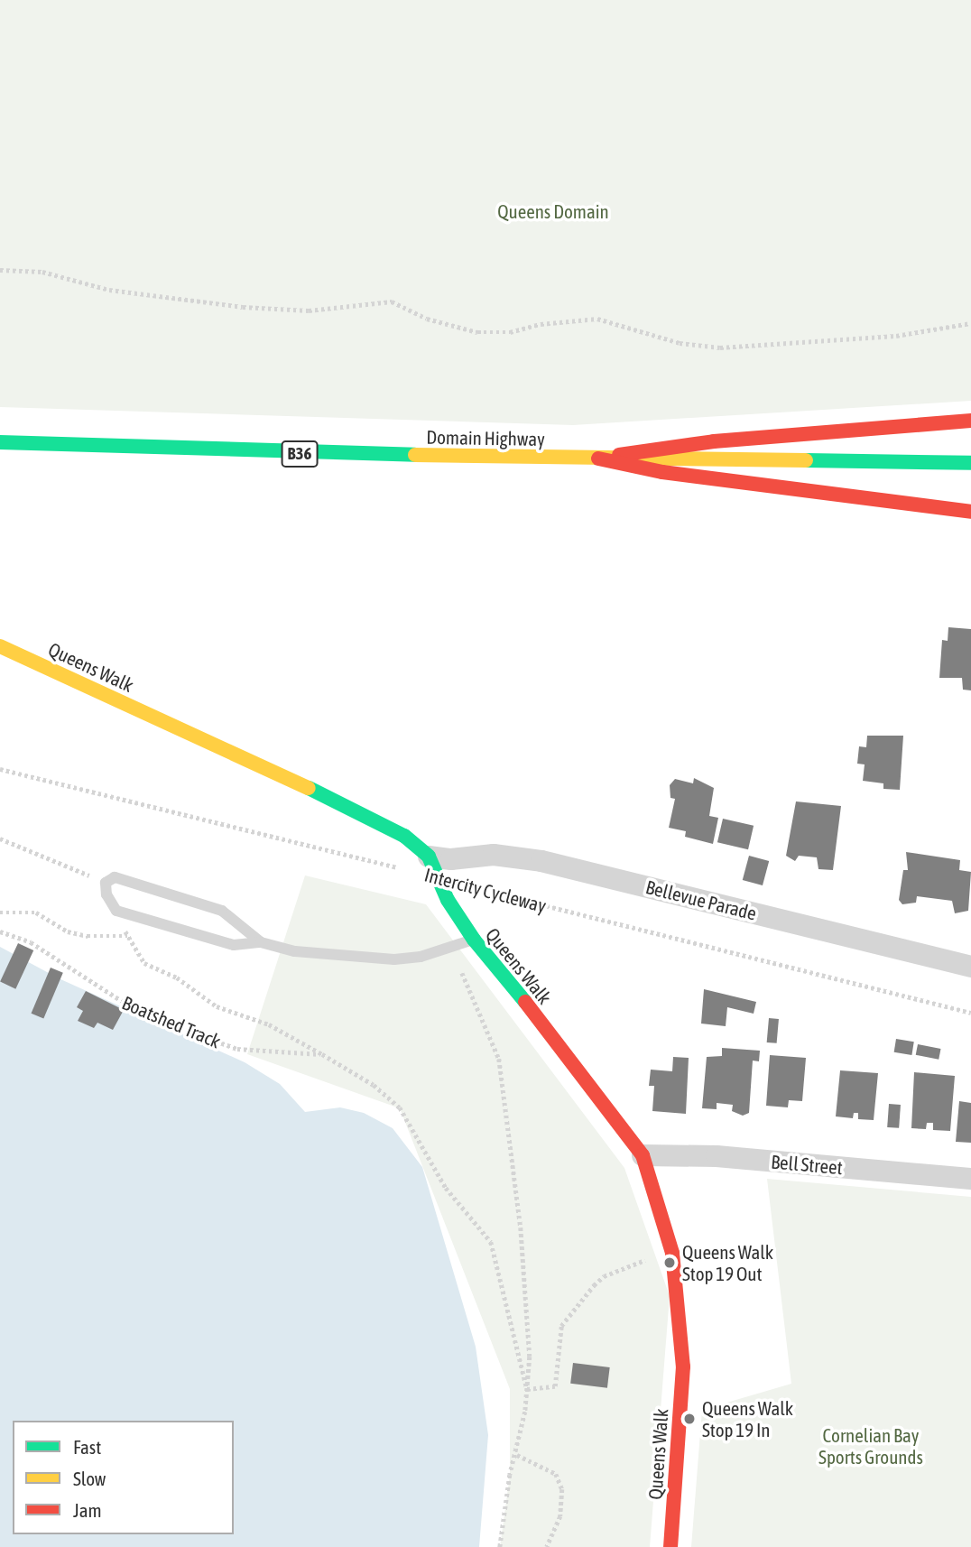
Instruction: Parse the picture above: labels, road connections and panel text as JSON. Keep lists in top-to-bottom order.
{
  "streets": {
    "main road": ["Domain Highway", "B36", "Queens Walk"],
    "street": ["Bellevue Parade", "Bell Street"],
    "path": ["Intercity Cycleway", "Boatshed Track"]
  },
  "crossings": [
    ["Queens Walk", "Intercity Cycleway"],
    ["Queens Walk", "Bellevue Parade"],
    ["Queens Walk", "Bell Street"]
  ],
  "parks": ["Queens Domain", "Cornelian Bay Sports Grounds"],
  "places": ["Queens Walk Stop 19 Out", "Queens Walk Stop 19 In"],
  "legend": ["Fast", "Slow", "Jam"]
}
